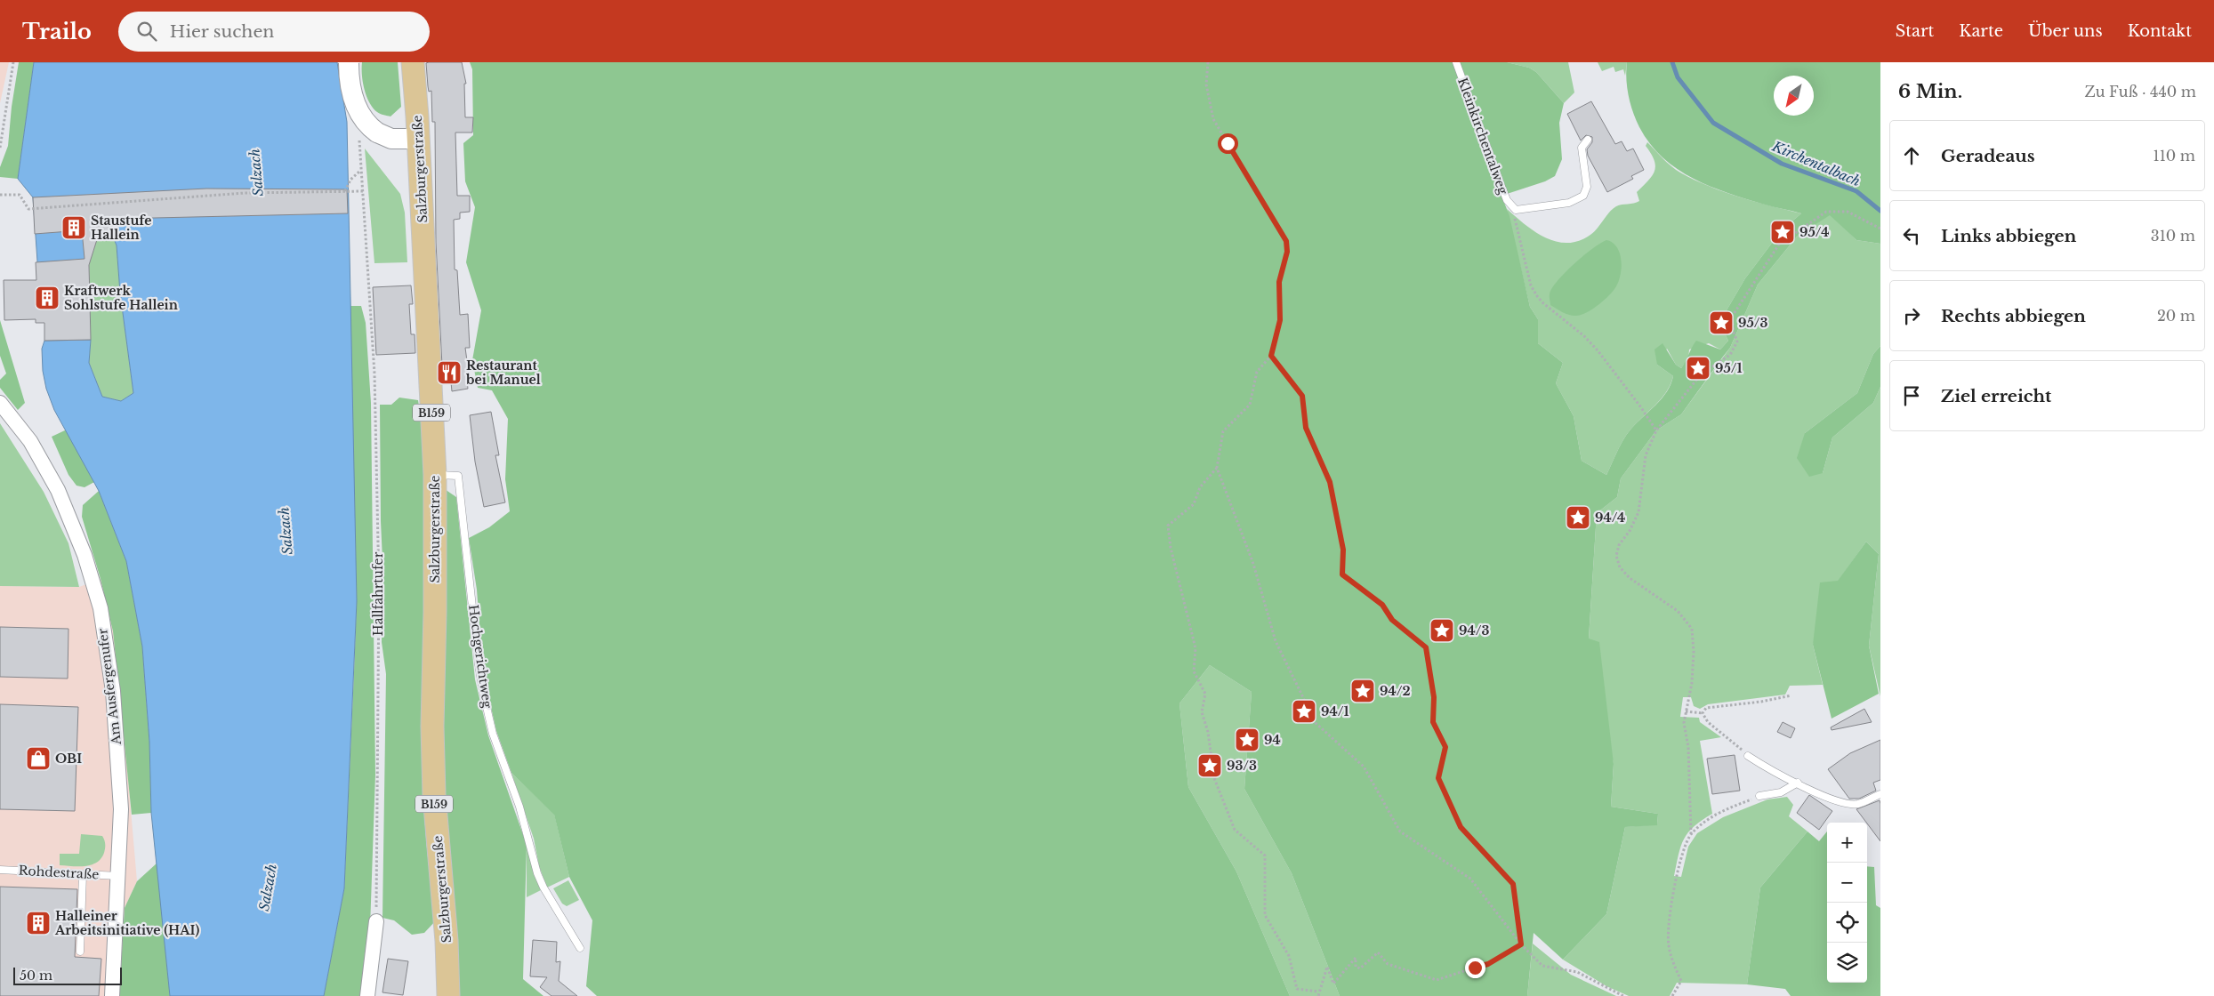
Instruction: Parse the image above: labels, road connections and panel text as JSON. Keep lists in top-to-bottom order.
{
  "streets": {
    "main road": ["Salzburgerstraße", "B159"],
    "street": ["Am Ausfergenufer"],
    "lane": ["Kleinkirchentalweg", "Hochgerichtweg", "Rohdestraße"],
    "path": ["Hallfahrtufer"]
  },
  "crossings": [
    ["Salzburgerstraße", "Hochgerichtweg"],
    ["Am Ausfergenufer", "Rohdestraße"]
  ],
  "water": ["Kirchentalbach", "Salzach"],
  "places": {
    "building": ["Staustufe Hallein", "Kraftwerk Sohlstufe Hallein", "Halleiner Arbeitsinitiative (HAI)"],
    "place": [
      "95/4",
      "95/3",
      "95/1",
      "94/4",
      "94/3",
      "94/2",
      "94/1",
      "94",
      "93/3"
    ],
    "restaurant": ["Restaurant bei Manuel"],
    "shop": ["OBI"]
  },
  "scale_bar": "50 m",
  "north": "bottom left",
  "page": {
    "header": "Trailo",
    "search": "Hier suchen",
    "nav": [
      "Start",
      "Karte",
      "Über uns",
      "Kontakt"
    ],
    "heading": ["6 Min.", "Zu Fuß · 440 m"],
    "list": [
      ["Geradeaus", "110 m"],
      ["Links abbiegen", "310 m"],
      ["Rechts abbiegen", "20 m"],
      "Ziel erreicht"
    ],
    "map_buttons": ["+", "−"],
    "scale": "50 m"
  }
}
